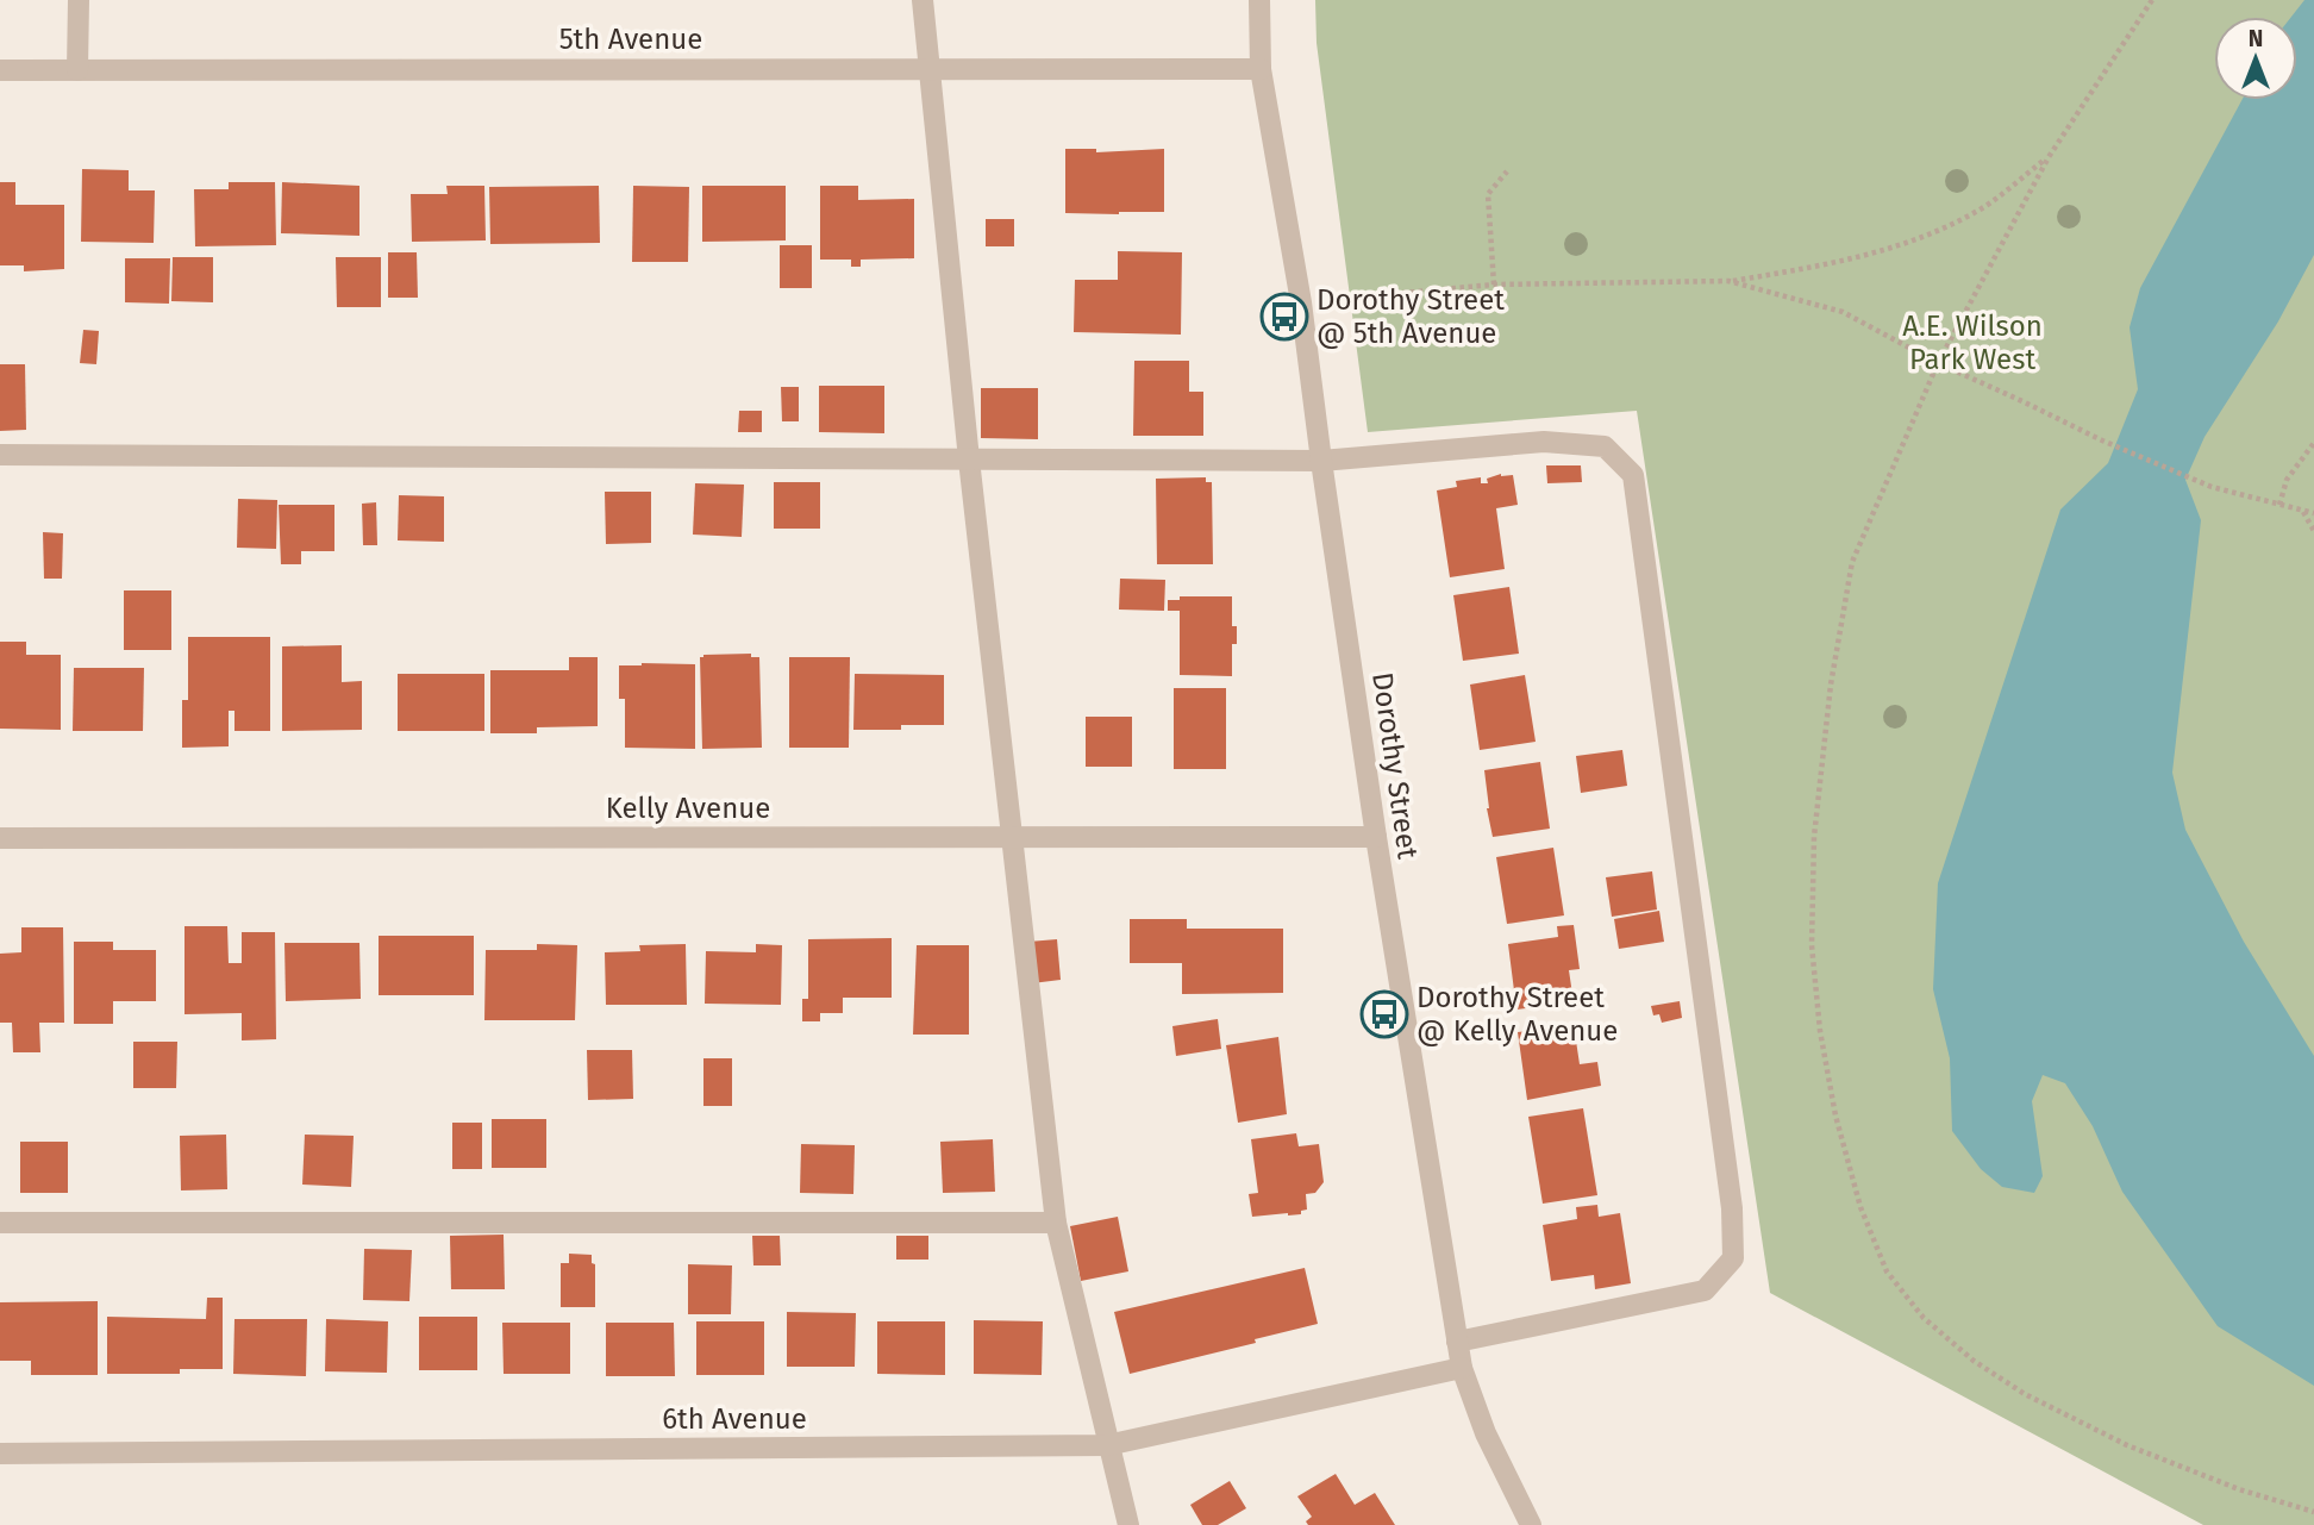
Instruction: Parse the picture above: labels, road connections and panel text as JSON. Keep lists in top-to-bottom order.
{
  "streets": {
    "street": [
      "5th Avenue",
      "Dorothy Street",
      "Kelly Avenue",
      "6th Avenue"
    ]
  },
  "crossings": [
    ["5th Avenue", "Dorothy Street"],
    ["Dorothy Street", "Kelly Avenue"],
    ["Dorothy Street", "6th Avenue"]
  ],
  "parks": ["A.E. Wilson Park West"],
  "places": {
    "bus stop": ["Dorothy Street @ 5th Avenue", "Dorothy Street @ Kelly Avenue"]
  },
  "north": "top"
}
